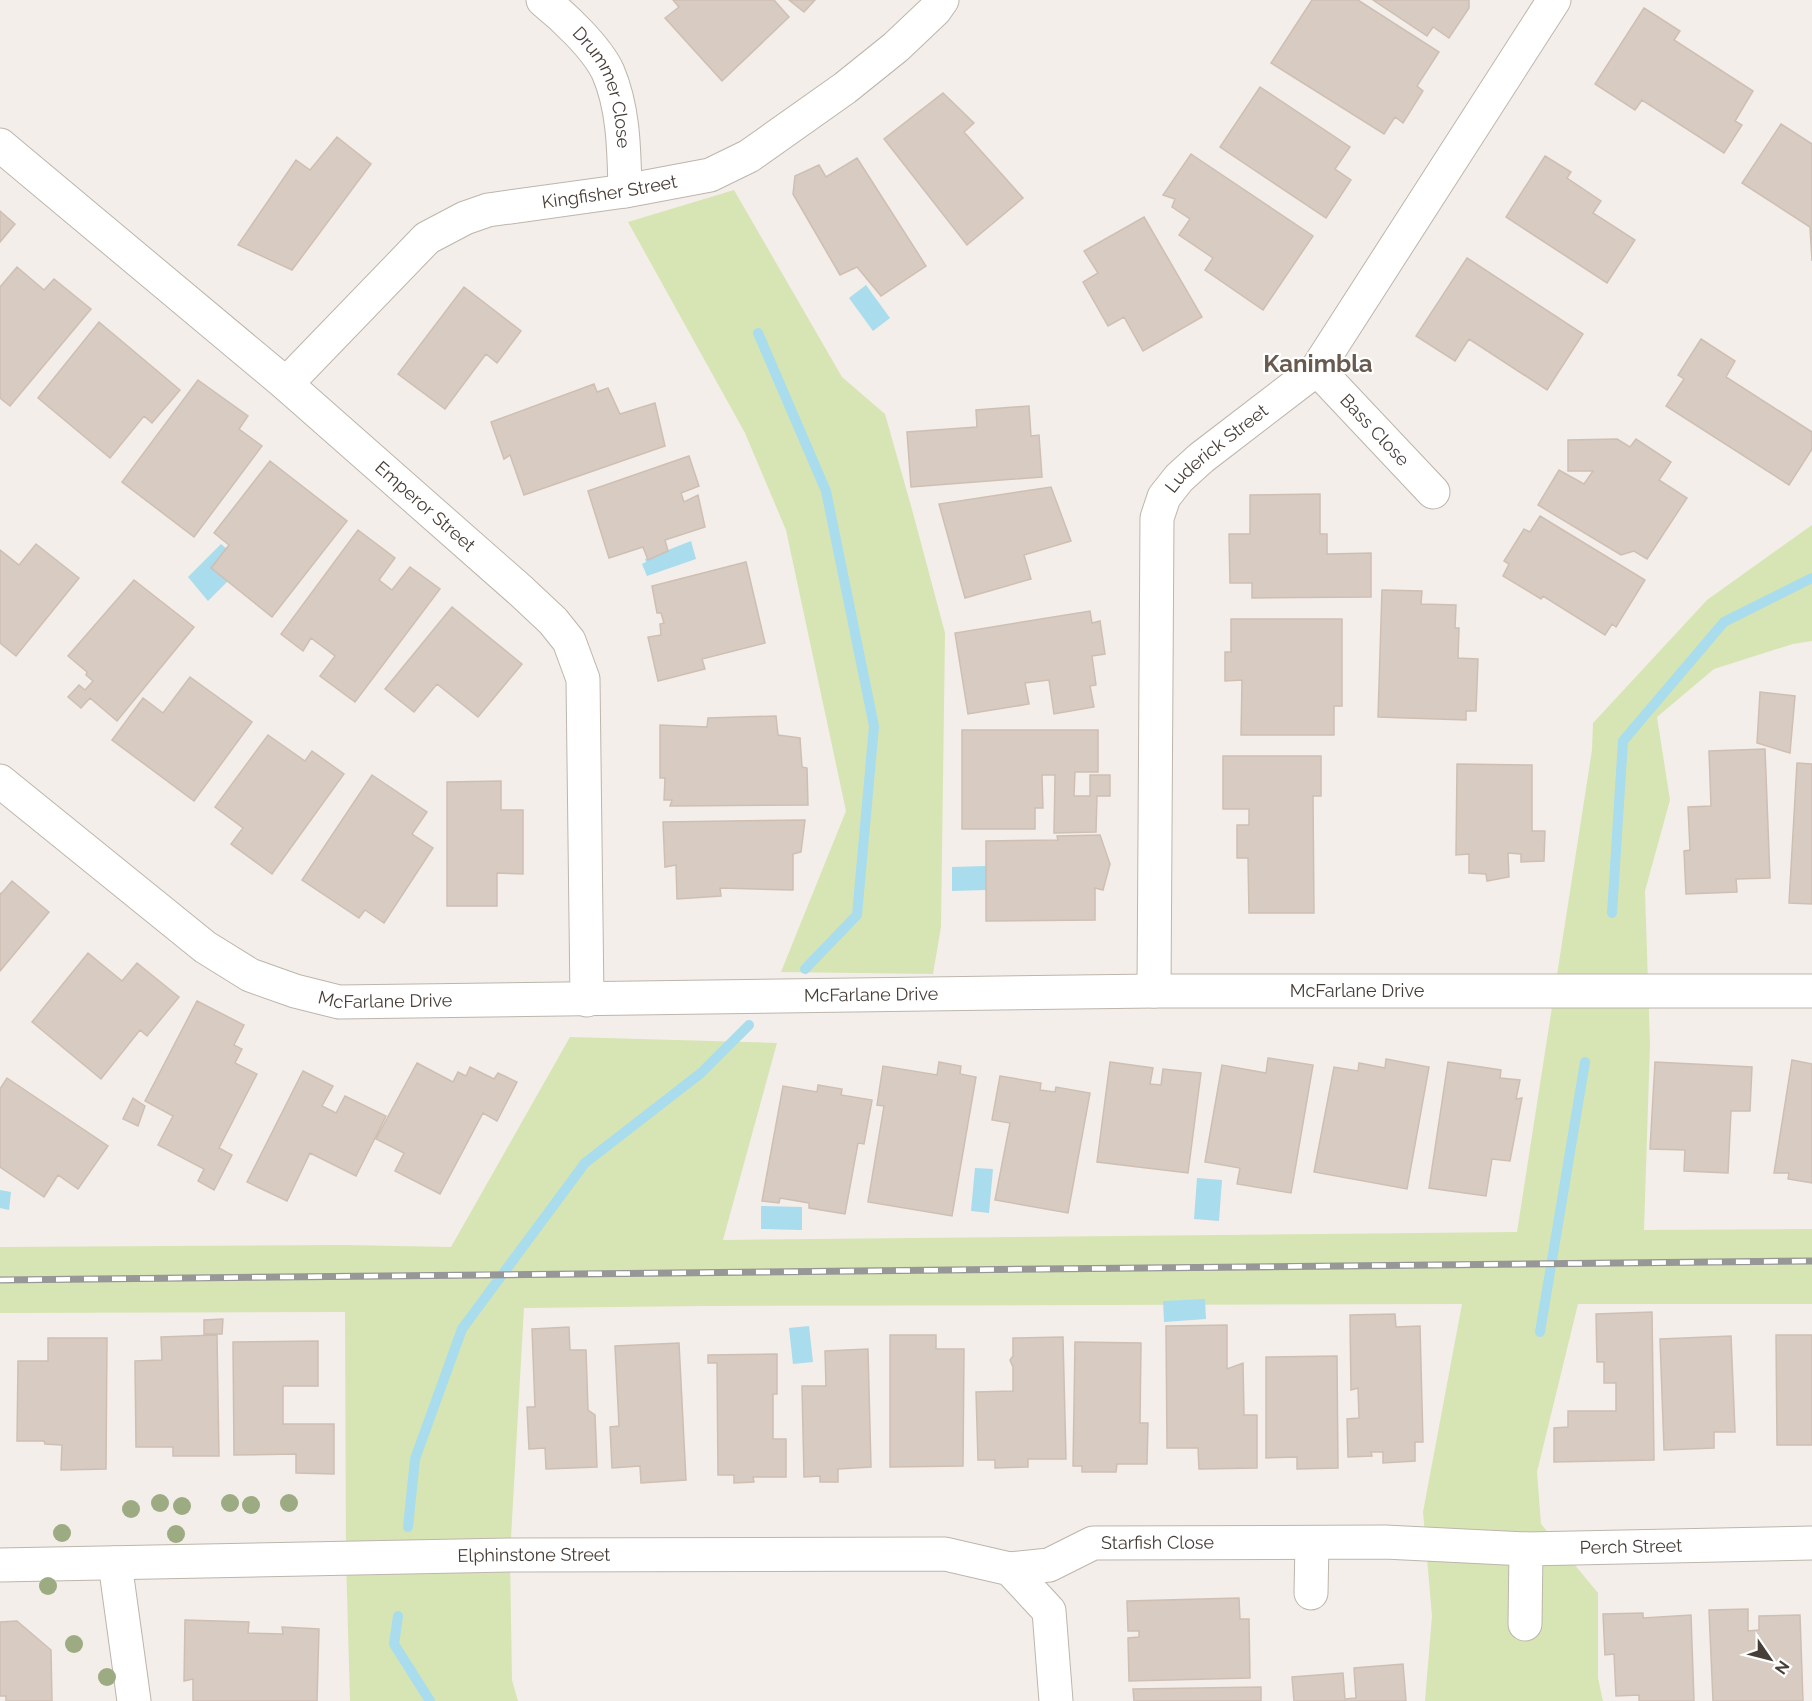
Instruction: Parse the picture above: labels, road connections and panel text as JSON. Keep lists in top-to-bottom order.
{
  "streets": {
    "street": [
      "Drummer Close",
      "Kingfisher Street",
      "Bass Close",
      "Luderick Street",
      "Emperor Street",
      "McFarlane Drive",
      "Starfish Close",
      "Perch Street",
      "Elphinstone Street"
    ]
  },
  "crossings": [
    ["Drummer Close", "Kingfisher Street"],
    ["Kingfisher Street", "Emperor Street"],
    ["Bass Close", "Luderick Street"],
    ["Luderick Street", "McFarlane Drive"],
    ["Emperor Street", "McFarlane Drive"],
    ["Starfish Close", "Perch Street"],
    ["Starfish Close", "Elphinstone Street"]
  ],
  "districts": ["Kanimbla"],
  "north": "bottom right"
}
